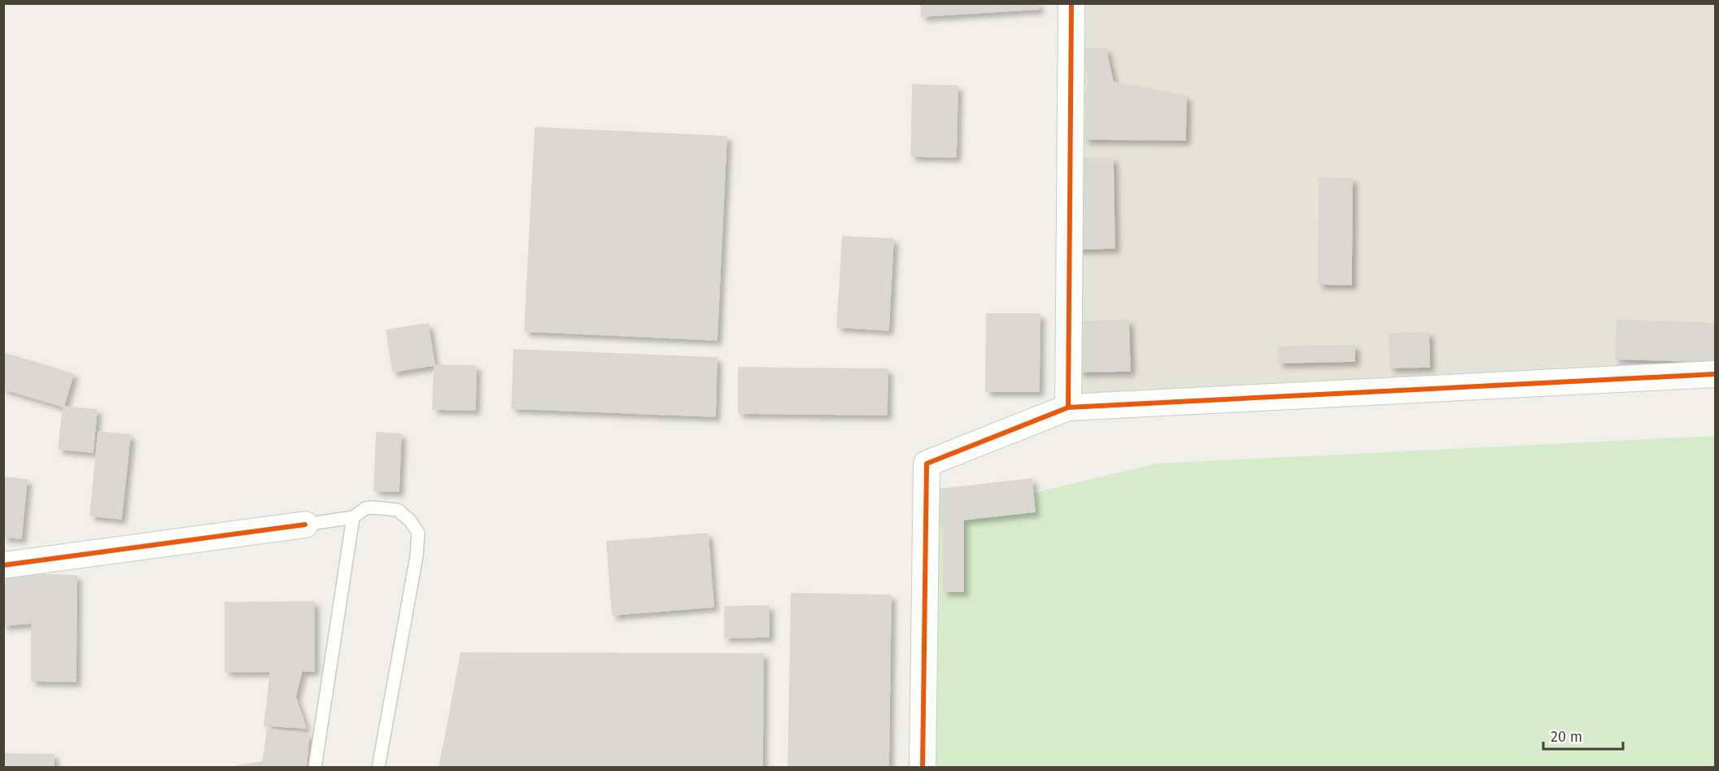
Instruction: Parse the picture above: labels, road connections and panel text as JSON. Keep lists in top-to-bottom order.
{
  "scale_bar": "20 m"
}
